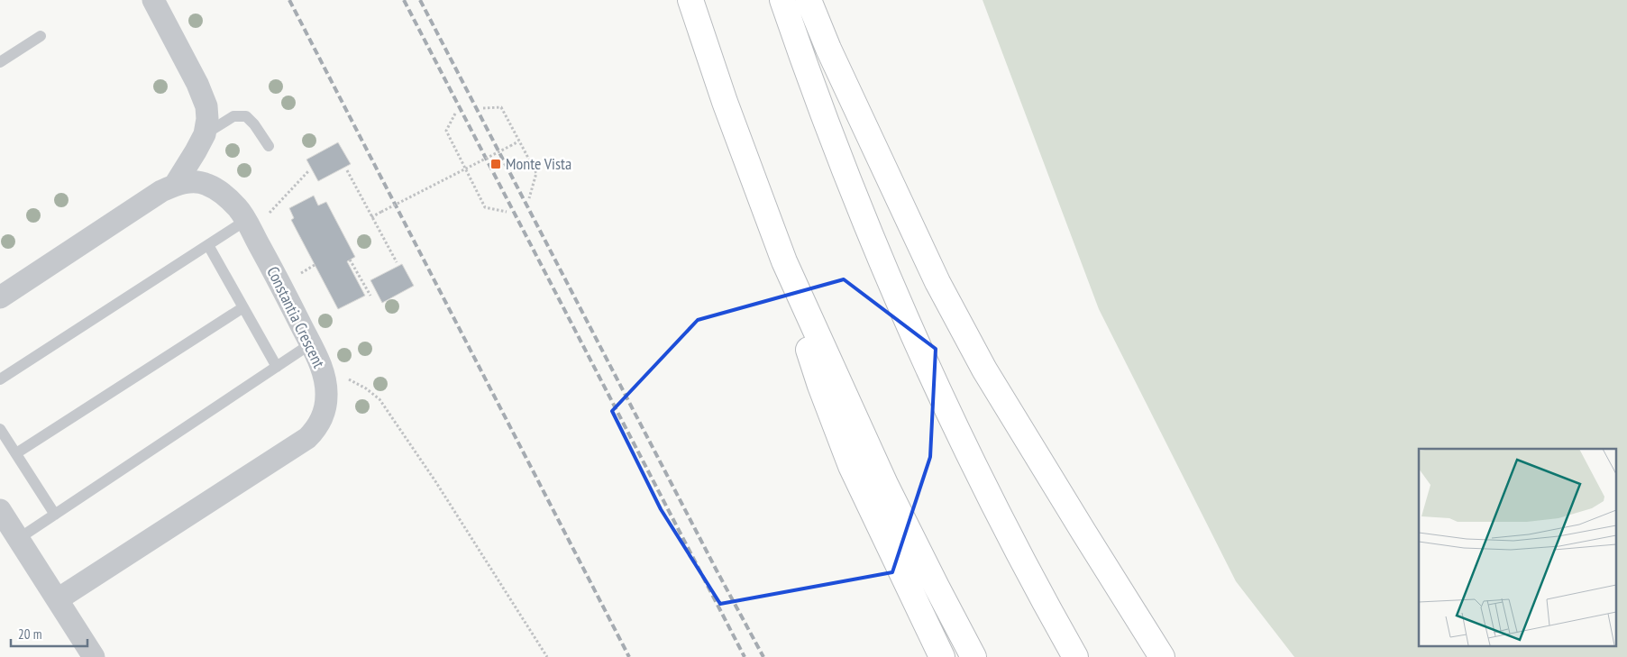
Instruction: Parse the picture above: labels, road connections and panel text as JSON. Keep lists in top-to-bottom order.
{
  "streets": {
    "street": ["Constantia Crescent"]
  },
  "places": {
    "transit": ["Monte Vista"]
  },
  "scale_bar": "20 m"
}
